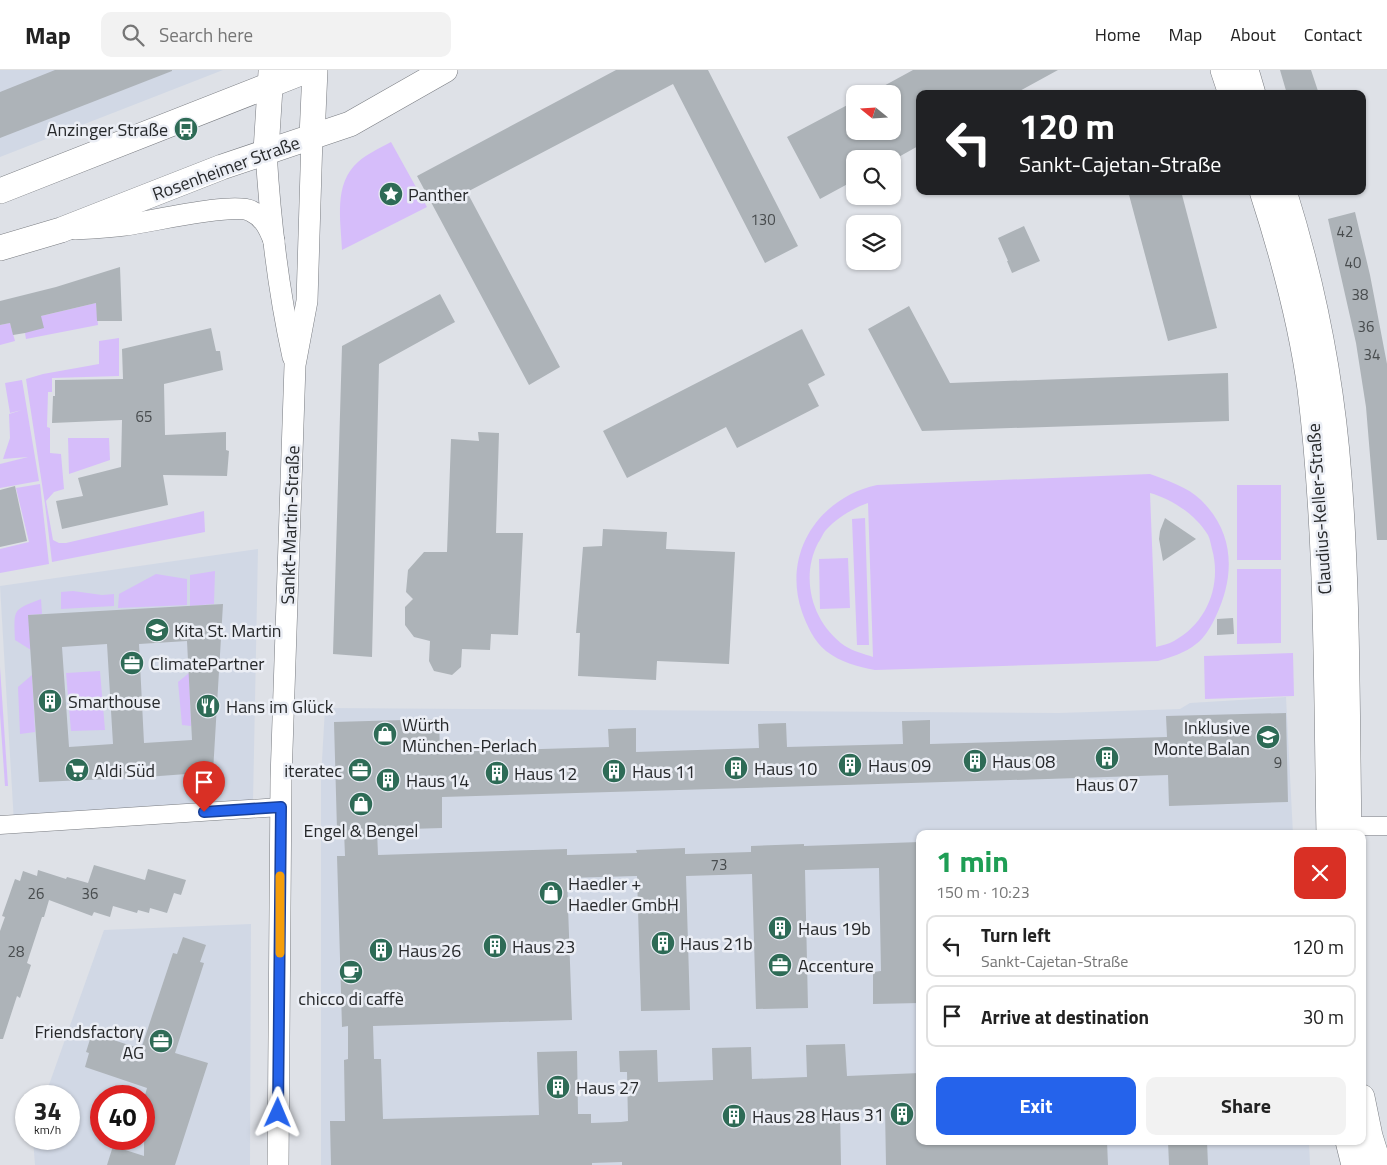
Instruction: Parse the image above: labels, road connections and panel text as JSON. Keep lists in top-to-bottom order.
{
  "streets": {
    "main road": ["Rosenheimer Straße", "Claudius-Keller-Straße", "Sankt-Martin-Straße"]
  },
  "crossings": [
    ["Rosenheimer Straße", "Sankt-Martin-Straße"]
  ],
  "places": {
    "bus stop": ["Anzinger Straße"],
    "place": ["Panther"],
    "school or university": ["Kita St. Martin", "Inklusive Monte Balan"],
    "office": [
      "ClimatePartner",
      "iteratec",
      "Accenture",
      "Friendsfactory AG"
    ],
    "building": [
      "Smarthouse",
      "Haus 07",
      "Haus 08",
      "Haus 09",
      "Haus 10",
      "Haus 11",
      "Haus 12",
      "Haus 14",
      "Haus 19b",
      "Haus 21b",
      "Haus 23",
      "Haus 26",
      "Haus 27",
      "Haus 31",
      "Haus 28"
    ],
    "restaurant": ["Hans im Glück"],
    "shop": ["Würth München-Perlach", "Engel & Bengel", "Haedler + Haedler GmbH"],
    "supermarket": ["Aldi Süd"],
    "cafe": ["chicco di caffè"]
  },
  "house_numbers": [
    "130",
    "42",
    "40",
    "38",
    "36",
    "34",
    "65",
    "9",
    "73",
    "26",
    "36",
    "28"
  ],
  "north": "left",
  "page": {
    "header": "Map",
    "search": "Search here",
    "nav": [
      "Home",
      "Map",
      "About",
      "Contact"
    ],
    "turn": ["120 m", "Sankt-Cajetan-Straße"],
    "heading": ["1 min", "150 m · 10:23"],
    "list": [
      {
        "name": "Turn left",
        "note": "Sankt-Cajetan-Straße",
        "value": "120 m"
      },
      {
        "name": "Arrive at destination",
        "value": "30 m"
      }
    ],
    "buttons": ["Exit", "Share"],
    "speed": "34 km/h",
    "limit": "40"
  }
}
